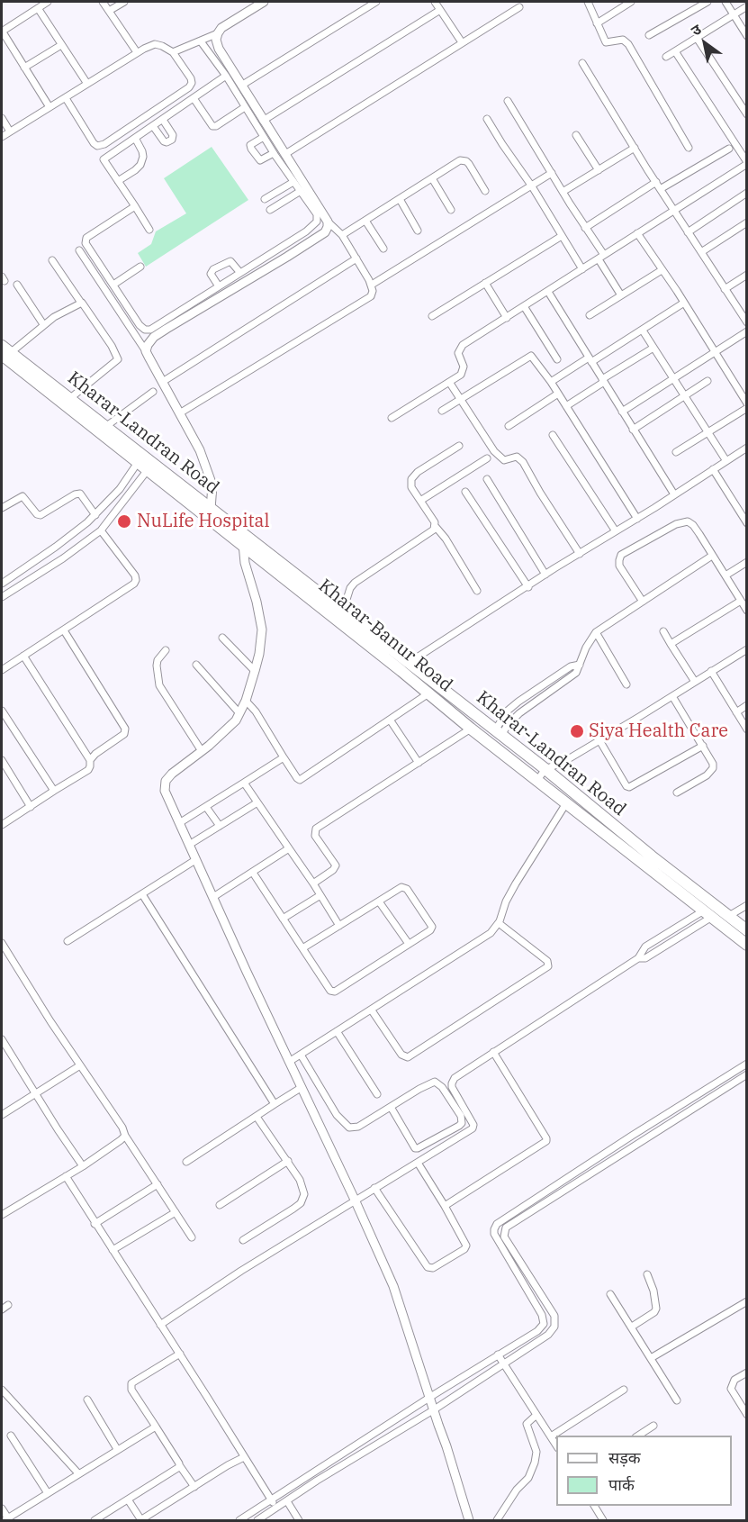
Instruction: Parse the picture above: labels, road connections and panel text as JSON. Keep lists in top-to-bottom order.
{
  "streets": {
    "highway": ["Kharar-Landran Road", "Kharar-Banur Road"]
  },
  "crossings": [
    ["Kharar-Landran Road", "Kharar-Banur Road"]
  ],
  "places": ["NuLife Hospital", "Siya Health Care"],
  "legend": ["सड़क", "पार्क"],
  "north": "top left"
}
